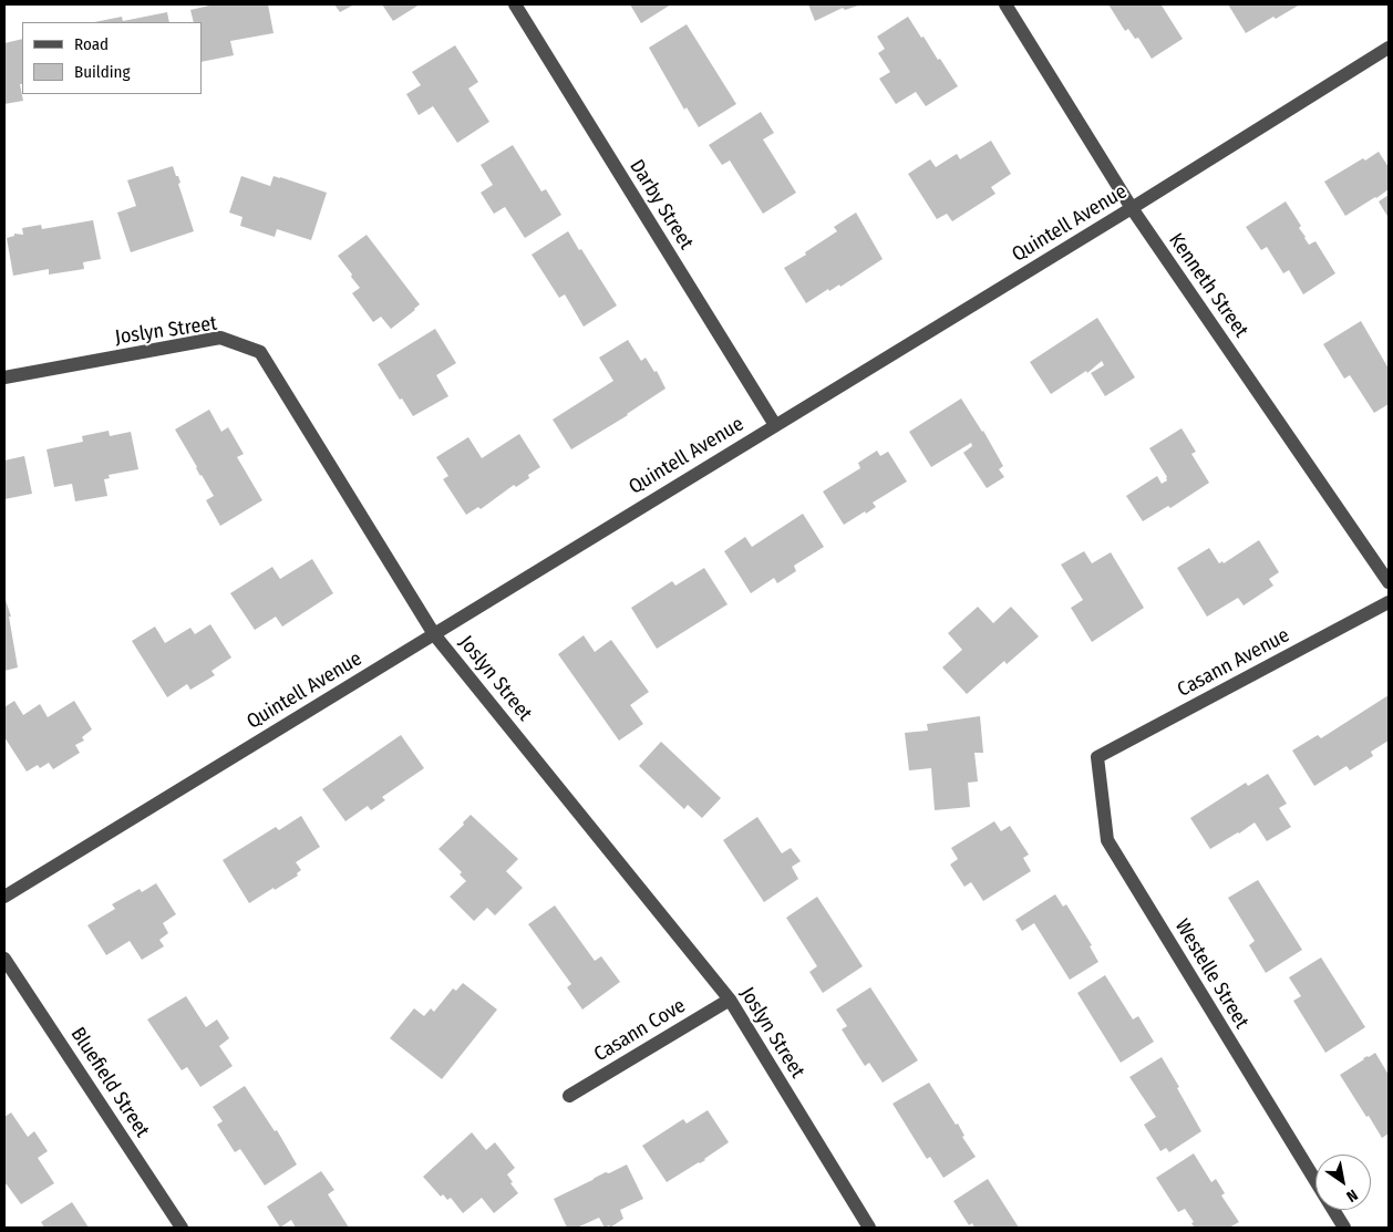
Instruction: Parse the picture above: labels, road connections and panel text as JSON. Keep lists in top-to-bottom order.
{
  "streets": {
    "street": [
      "Darby Street",
      "Quintell Avenue",
      "Kenneth Street",
      "Joslyn Street",
      "Casann Avenue",
      "Westelle Street",
      "Casann Cove",
      "Bluefield Street"
    ]
  },
  "crossings": [
    ["Darby Street", "Quintell Avenue"],
    ["Quintell Avenue", "Kenneth Street"],
    ["Quintell Avenue", "Joslyn Street"],
    ["Joslyn Street", "Casann Cove"],
    ["Casann Avenue", "Westelle Street"]
  ],
  "legend": ["Road", "Building"],
  "north": "bottom right"
}
